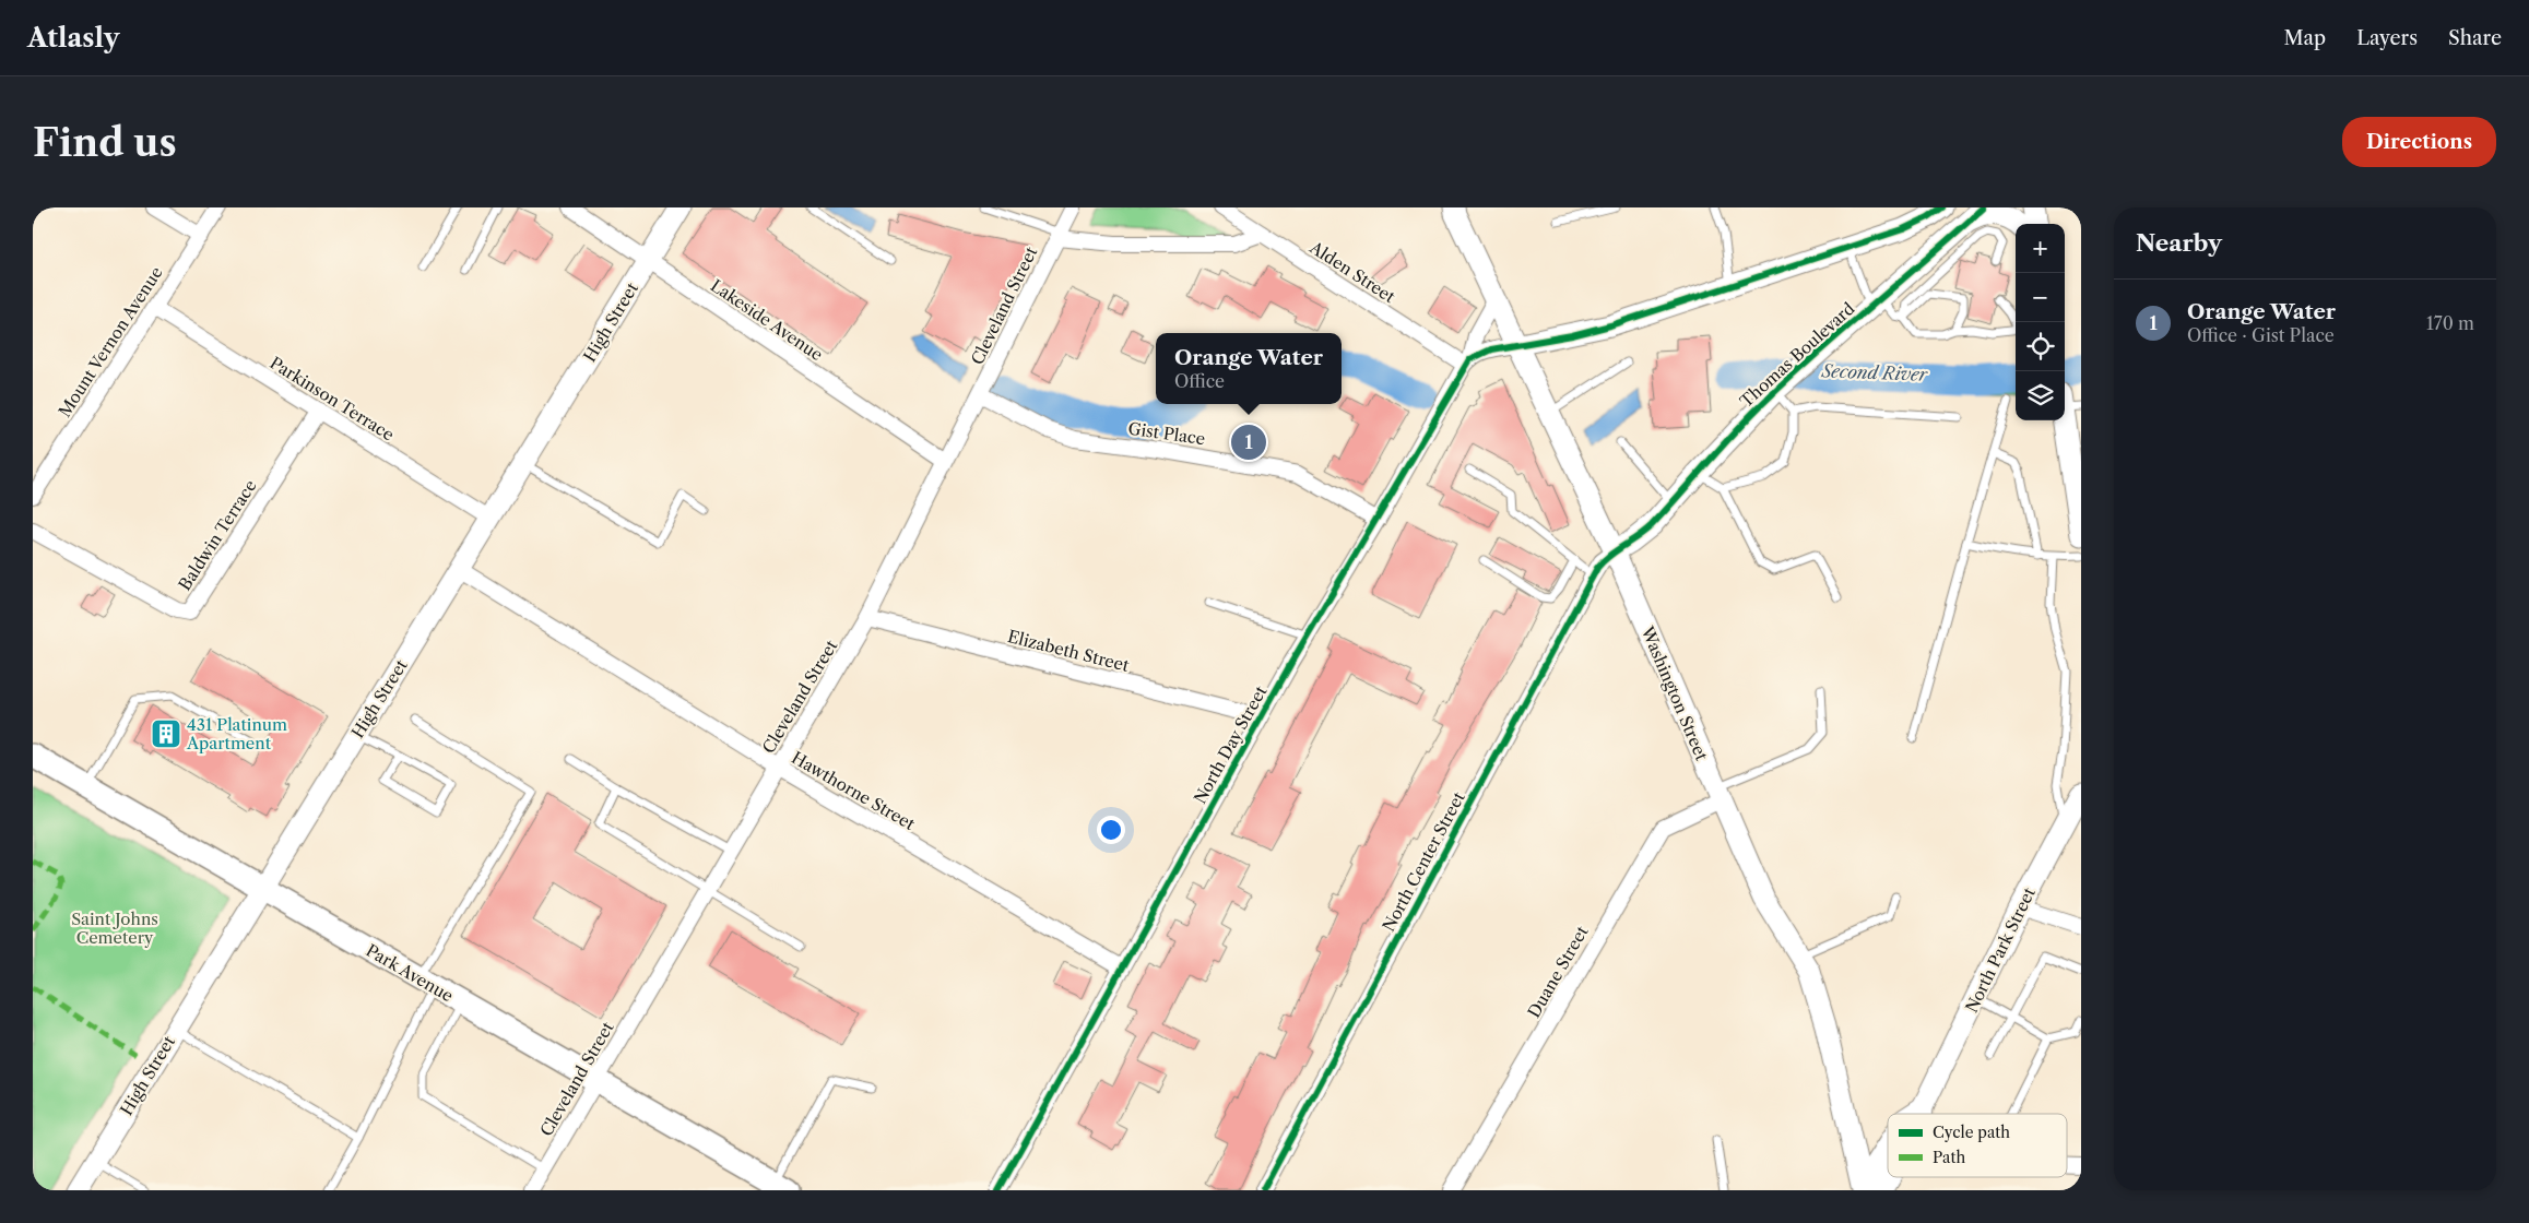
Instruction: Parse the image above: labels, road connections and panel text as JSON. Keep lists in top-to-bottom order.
{
  "streets": {
    "main road": [
      "High Street",
      "Thomas Boulevard",
      "Washington Street",
      "North Park Street",
      "Park Avenue"
    ],
    "street": [
      "Alden Street",
      "Cleveland Street",
      "Lakeside Avenue",
      "Mount Vernon Avenue",
      "Parkinson Terrace",
      "Gist Place",
      "Baldwin Terrace",
      "Elizabeth Street",
      "North Day Street",
      "Hawthorne Street",
      "North Center Street",
      "Duane Street"
    ]
  },
  "crossings": [
    ["Alden Street", "North Day Street"],
    ["Cleveland Street", "Lakeside Avenue"],
    ["Cleveland Street", "Gist Place"],
    ["Cleveland Street", "Elizabeth Street"],
    ["Cleveland Street", "Hawthorne Street"],
    ["Cleveland Street", "Park Avenue"],
    ["Lakeside Avenue", "High Street"],
    ["High Street", "Parkinson Terrace"],
    ["High Street", "Hawthorne Street"],
    ["High Street", "Park Avenue"],
    ["Mount Vernon Avenue", "Parkinson Terrace"],
    ["Thomas Boulevard", "Washington Street"],
    ["Thomas Boulevard", "North Center Street"],
    ["Parkinson Terrace", "Baldwin Terrace"],
    ["Gist Place", "North Day Street"],
    ["Elizabeth Street", "North Day Street"],
    ["Washington Street", "North Day Street"],
    ["Washington Street", "North Center Street"],
    ["Washington Street", "North Park Street"],
    ["Washington Street", "Duane Street"],
    ["North Day Street", "Hawthorne Street"]
  ],
  "water": ["Second River"],
  "parks": ["Saint Johns Cemetery"],
  "places": {
    "building": ["431 Platinum Apartment"]
  },
  "legend": ["Cycle path", "Path"],
  "page": {
    "header": "Atlasly",
    "nav": ["Map", "Layers", "Share"],
    "buttons": "Directions",
    "title": "Find us",
    "heading": "Nearby",
    "map_buttons": ["+", "−"],
    "list": [
      {
        "mark": "1",
        "name": "Orange Water",
        "note": "Office · Gist Place",
        "value": "170 m"
      }
    ],
    "popup": ["Orange Water", "Office"],
    "pins": "1"
  }
}
